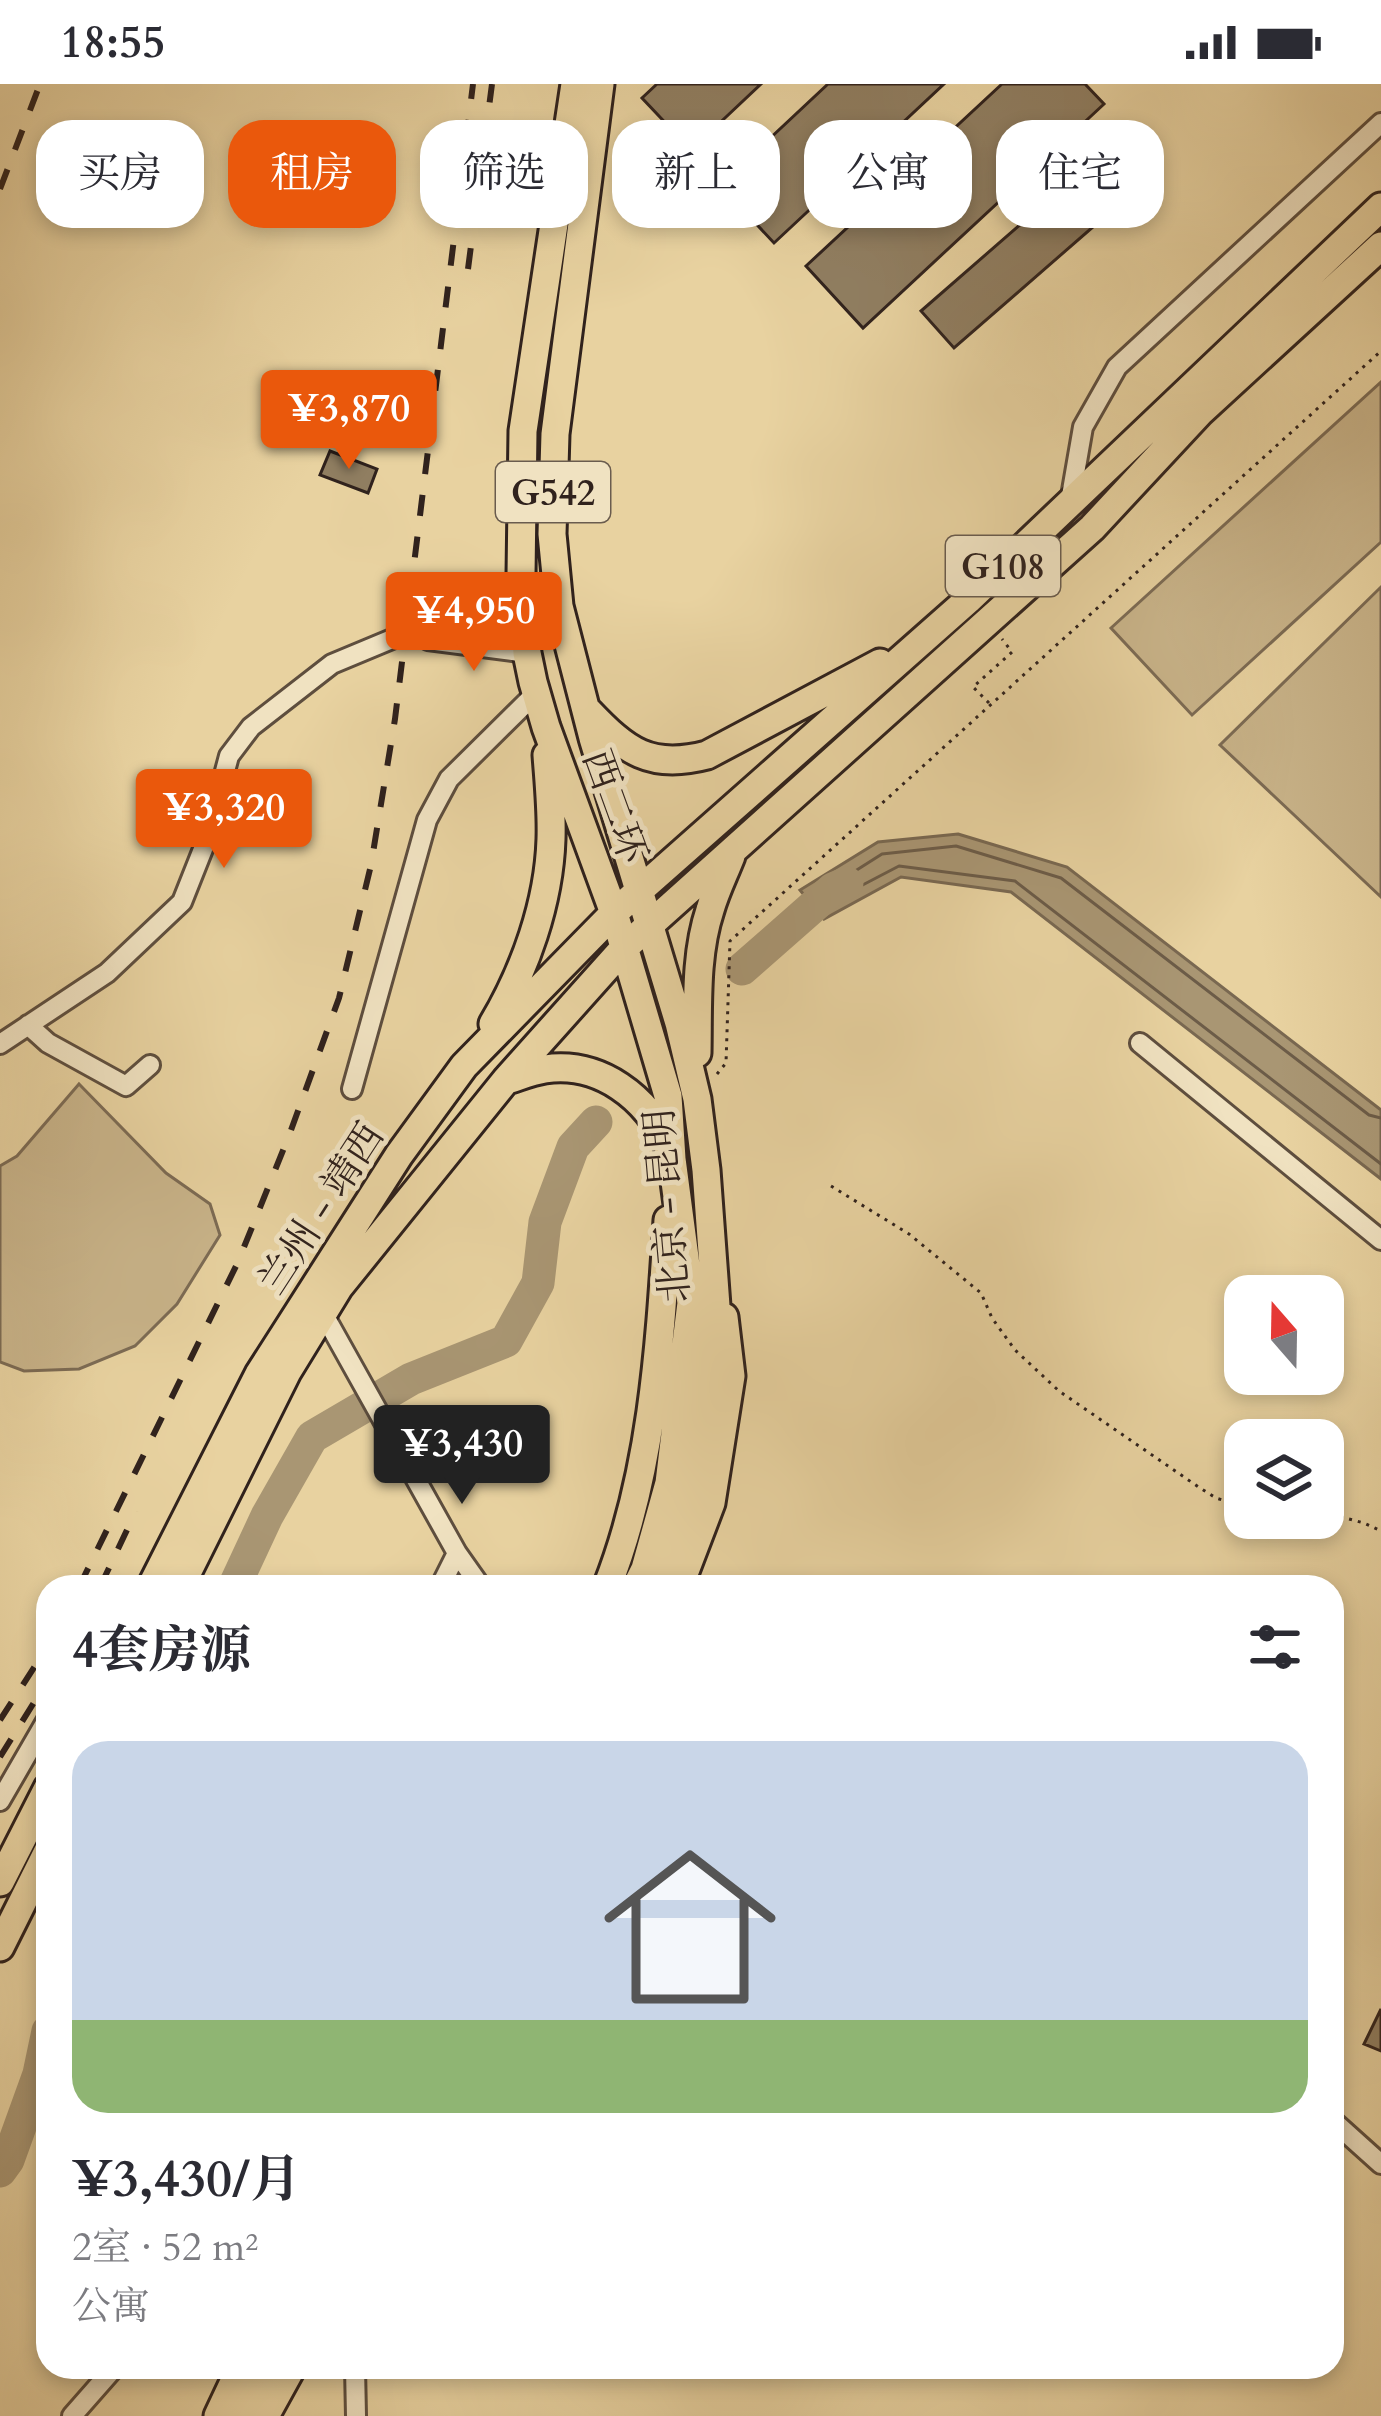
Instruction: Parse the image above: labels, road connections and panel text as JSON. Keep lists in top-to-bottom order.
{
  "streets": {
    "highway": [
      "G542",
      "G108",
      "西二环",
      "北京 - 昆明",
      "兰州 - 靖西"
    ]
  },
  "crossings": [
    ["G108", "西二环"],
    ["G108", "北京 - 昆明"],
    ["G108", "兰州 - 靖西"],
    ["西二环", "北京 - 昆明"],
    ["西二环", "兰州 - 靖西"],
    ["北京 - 昆明", "兰州 - 靖西"]
  ],
  "north": "top",
  "page": {
    "status": "18:55",
    "chip": [
      "买房",
      "租房",
      "筛选",
      "新上",
      "公寓",
      "住宅"
    ],
    "price": [
      "¥3,870",
      "¥4,950",
      "¥3,320",
      "¥3,430"
    ],
    "heading": "4套房源",
    "list": [
      {
        "name": "¥3,430/月",
        "note": "2室 · 52 m² · 公寓"
      }
    ]
  }
}
